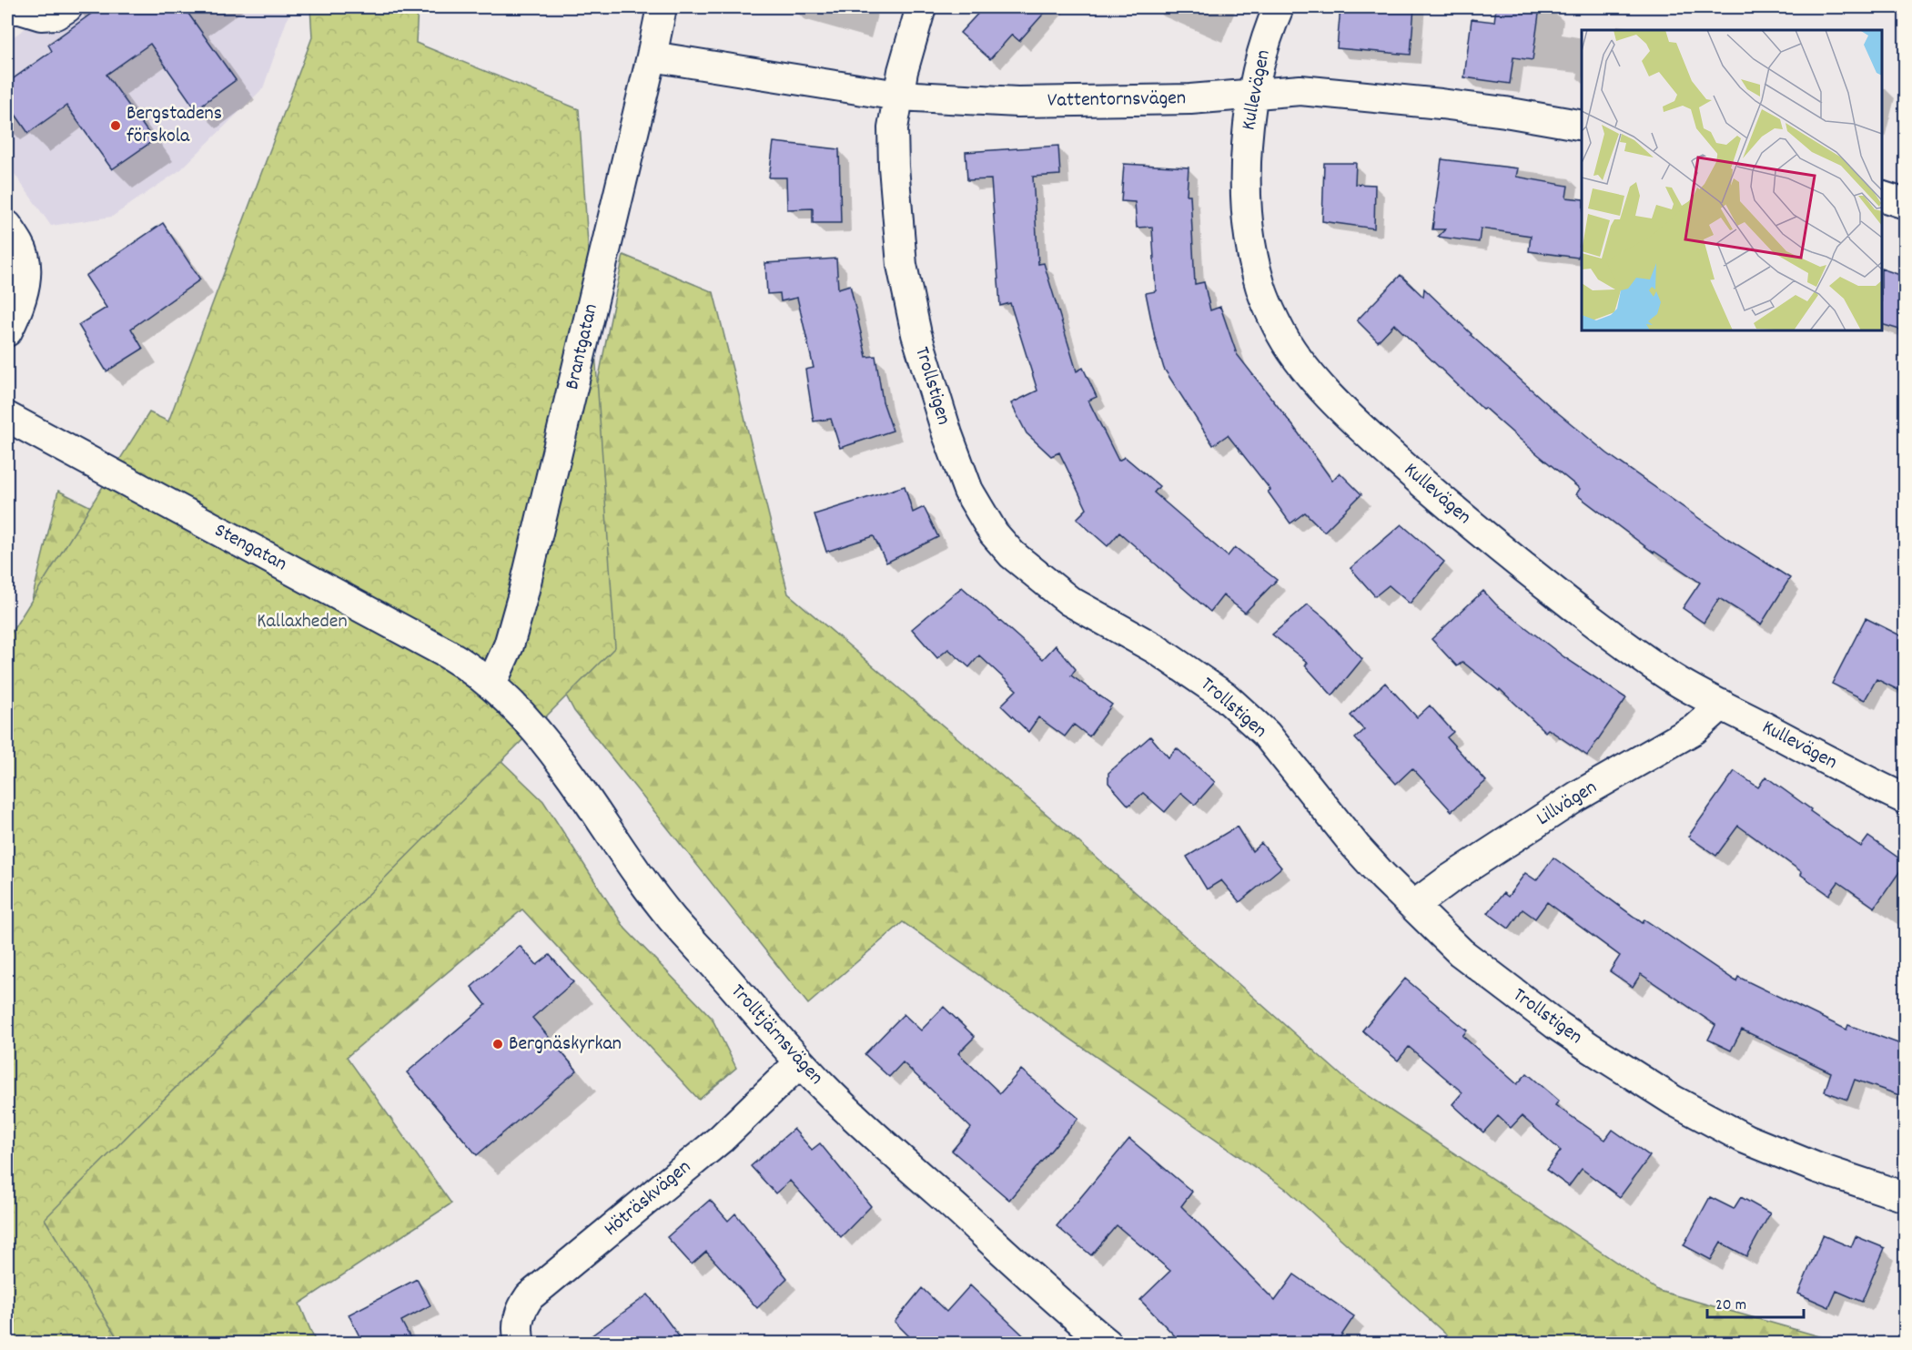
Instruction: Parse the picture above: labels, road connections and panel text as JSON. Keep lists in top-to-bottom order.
{
  "streets": {
    "street": [
      "Kullevägen",
      "Vattentornsvägen",
      "Brantgatan",
      "Trollstigen",
      "Stengatan",
      "Lillvägen",
      "Trolltjärnsvägen",
      "Höträskvägen"
    ]
  },
  "crossings": [
    ["Kullevägen", "Vattentornsvägen"],
    ["Kullevägen", "Lillvägen"],
    ["Vattentornsvägen", "Brantgatan"],
    ["Vattentornsvägen", "Trollstigen"],
    ["Brantgatan", "Stengatan"],
    ["Brantgatan", "Trolltjärnsvägen"],
    ["Trollstigen", "Lillvägen"],
    ["Stengatan", "Trolltjärnsvägen"],
    ["Trolltjärnsvägen", "Höträskvägen"]
  ],
  "parks": ["Kallaxheden"],
  "places": ["Bergstadens förskola", "Bergnäskyrkan"],
  "scale_bar": "20 m"
}
